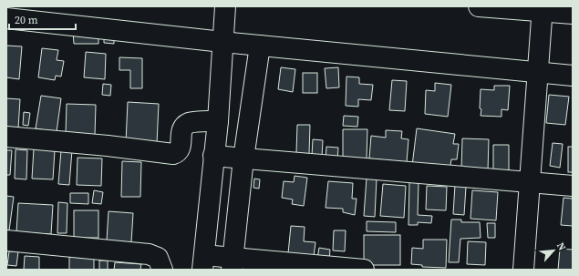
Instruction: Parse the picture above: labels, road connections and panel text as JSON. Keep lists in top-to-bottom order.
{
  "scale_bar": "20 m",
  "north": "top right"
}
